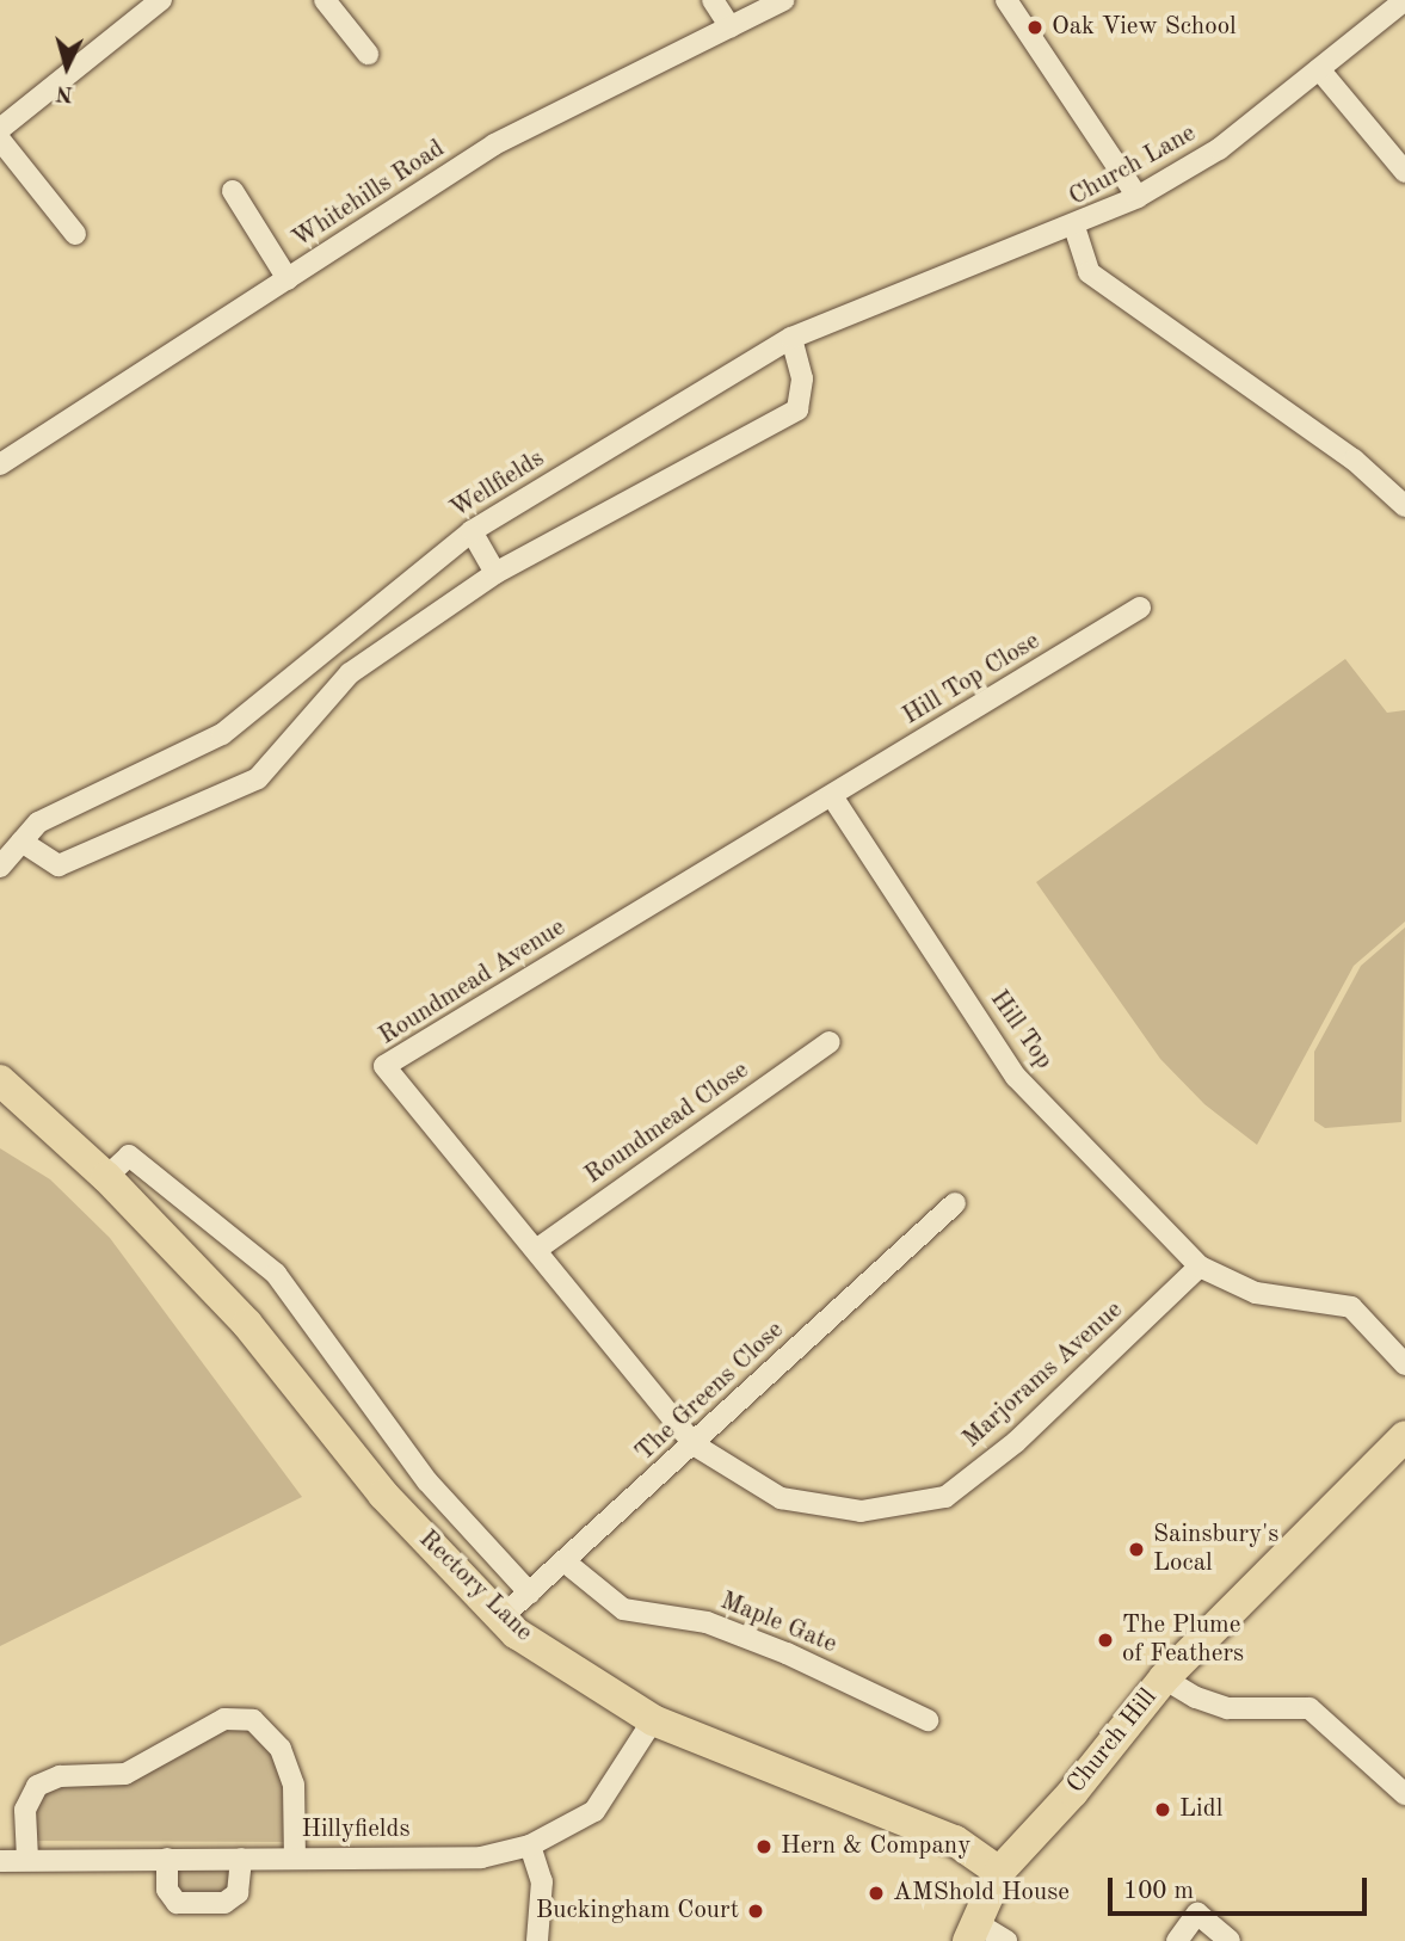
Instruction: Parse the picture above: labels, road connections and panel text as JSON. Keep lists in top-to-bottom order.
{
  "streets": {
    "main road": ["Rectory Lane", "Church Hill"],
    "street": [
      "Church Lane",
      "Whitehills Road",
      "Wellfields",
      "Hill Top Close",
      "Roundmead Avenue",
      "Hill Top",
      "Roundmead Close",
      "Marjorams Avenue",
      "The Greens Close",
      "Maple Gate",
      "Hillyfields"
    ]
  },
  "crossings": [
    ["Church Lane", "Wellfields"],
    ["Hill Top Close", "Roundmead Avenue"],
    ["Hill Top Close", "Hill Top"],
    ["Roundmead Avenue", "Hill Top"],
    ["Roundmead Avenue", "Roundmead Close"],
    ["Roundmead Avenue", "Marjorams Avenue"],
    ["Roundmead Avenue", "The Greens Close"],
    ["Hill Top", "Marjorams Avenue"],
    ["Marjorams Avenue", "The Greens Close"],
    ["The Greens Close", "Rectory Lane"],
    ["The Greens Close", "Maple Gate"],
    ["Rectory Lane", "Church Hill"],
    ["Rectory Lane", "Hillyfields"]
  ],
  "places": [
    "Oak View School",
    "Sainsbury's Local",
    "The Plume of Feathers",
    "Lidl",
    "Hern & Company",
    "AMShold House",
    "Buckingham Court"
  ],
  "scale_bar": "100 m",
  "north": "bottom"
}
